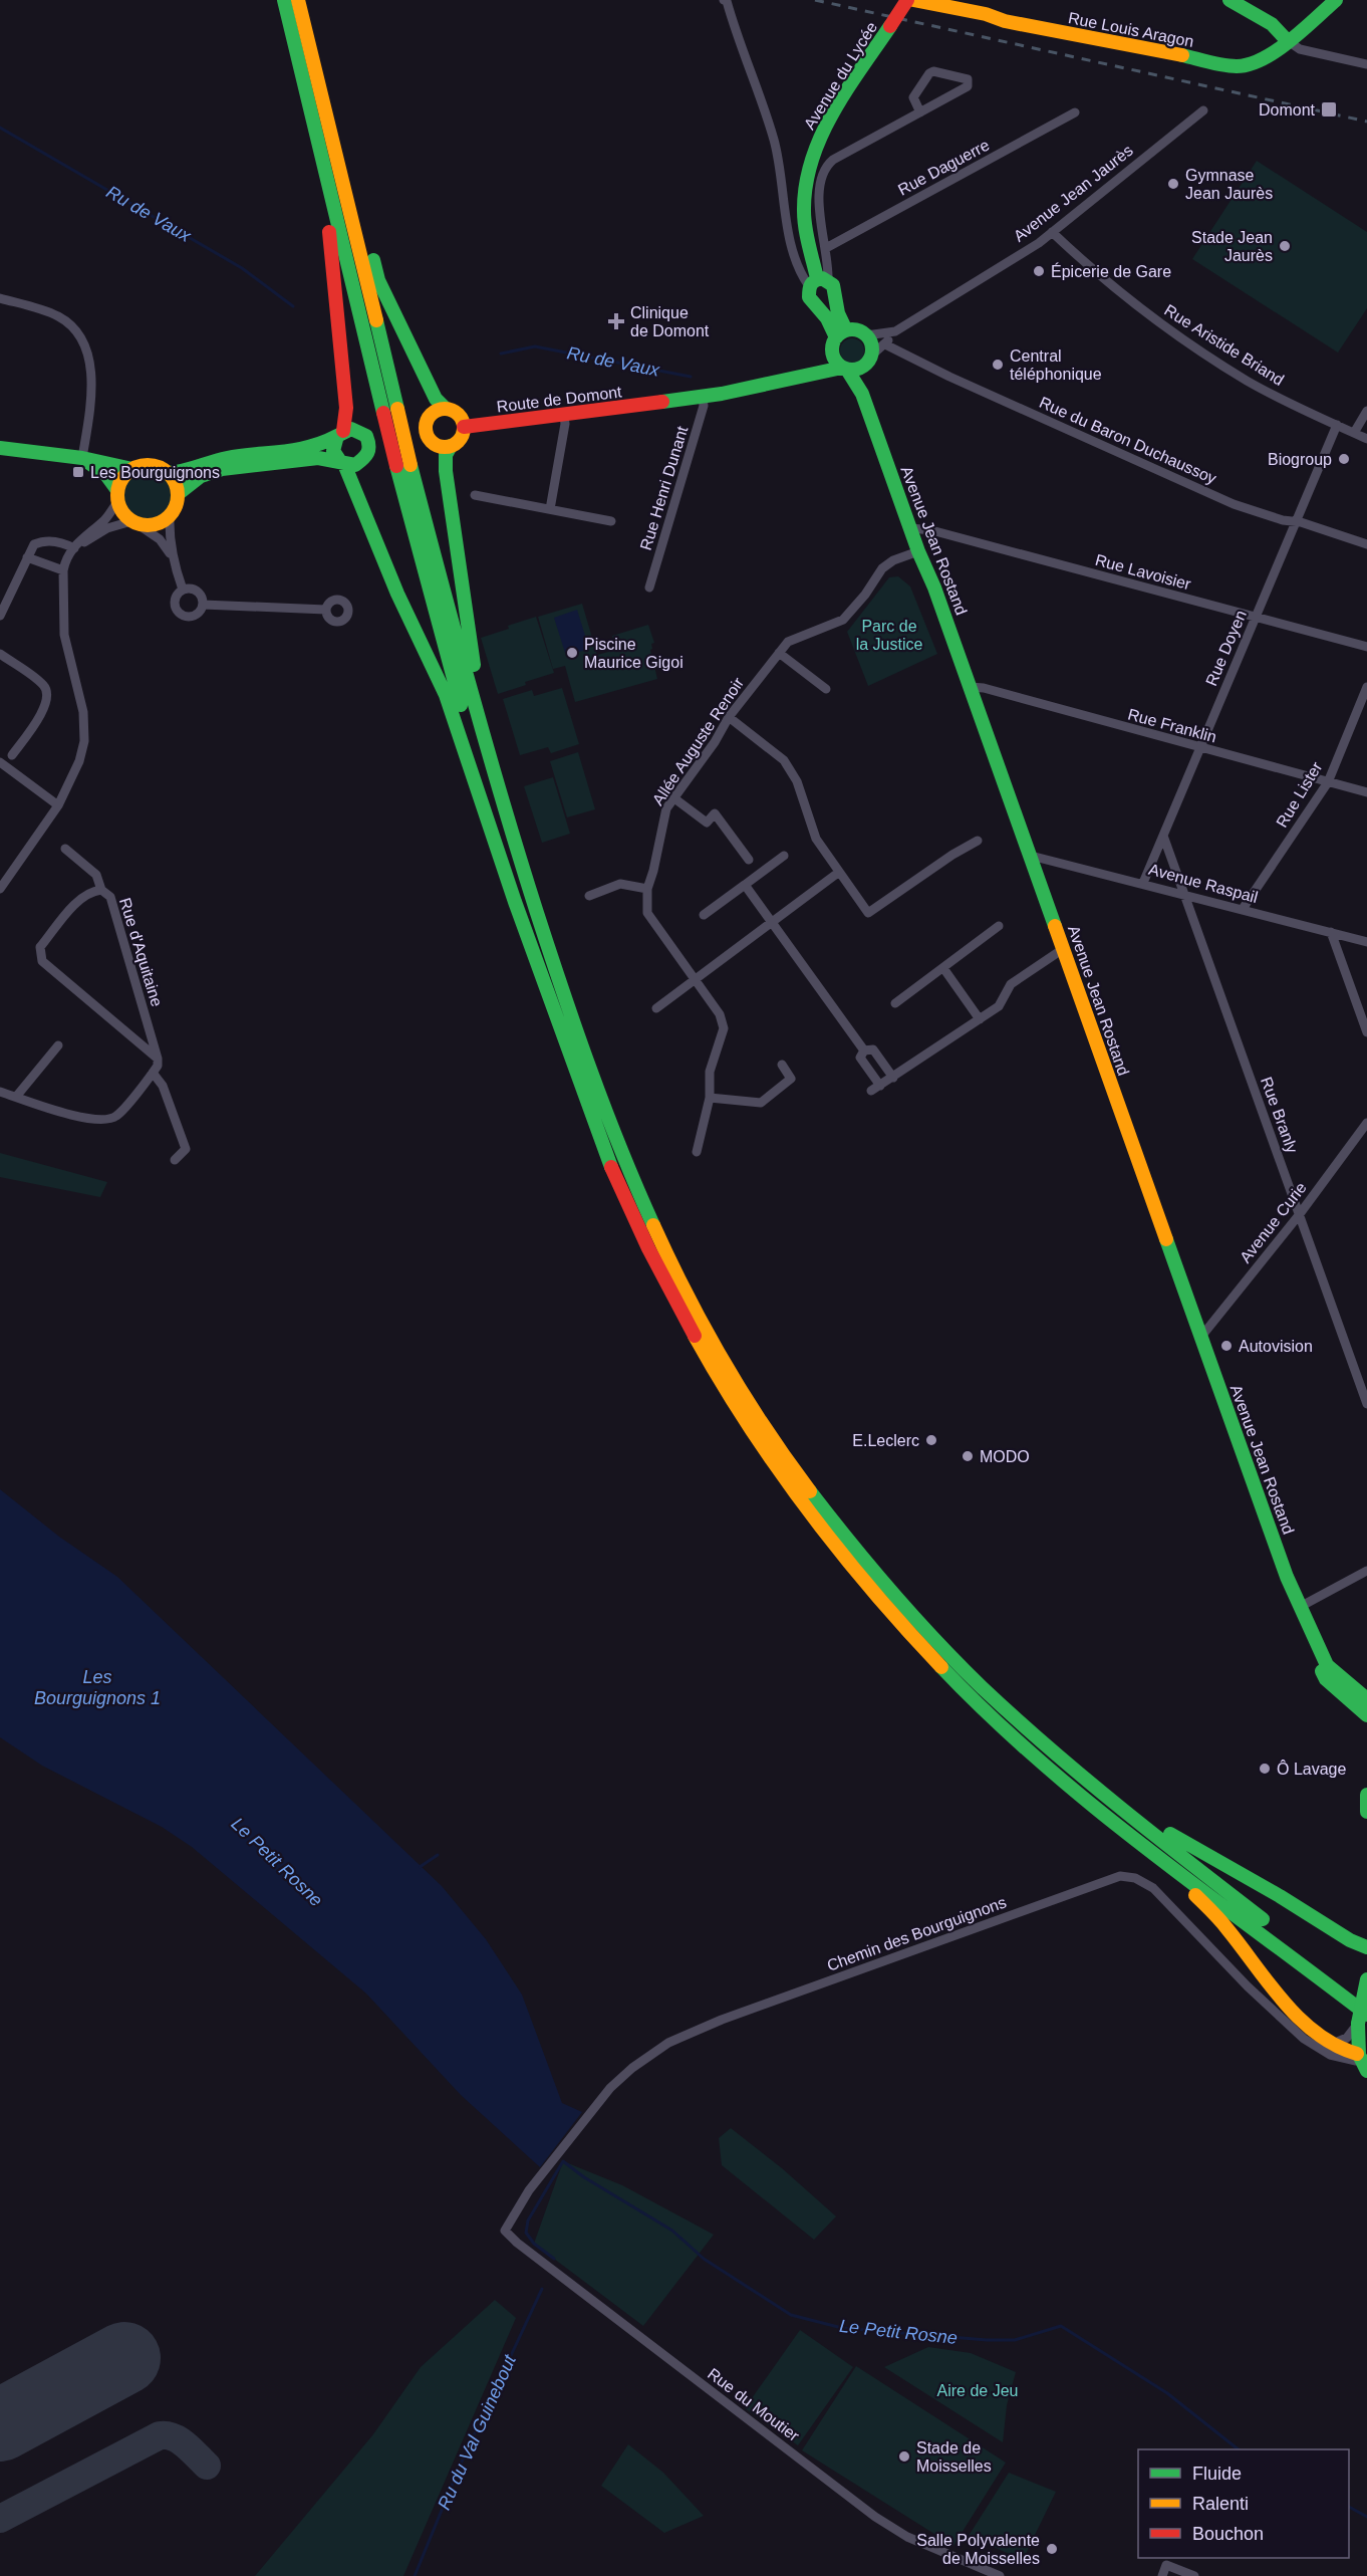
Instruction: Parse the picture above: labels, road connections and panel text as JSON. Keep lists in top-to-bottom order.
{
  "streets": {
    "main road": [
      "Rue Louis Aragon",
      "Avenue du Lycée",
      "Route de Domont",
      "Avenue Jean Rostand"
    ],
    "street": [
      "Rue Daguerre",
      "Avenue Jean Jaurès",
      "Rue Aristide Briand",
      "Rue du Baron Duchaussoy",
      "Rue Henri Dunant",
      "Rue Lavoisier",
      "Rue Doyen",
      "Rue Franklin",
      "Allée Auguste Renoir",
      "Rue Lister",
      "Avenue Raspail",
      "Rue d'Aquitaine",
      "Rue Branly",
      "Avenue Curie",
      "Chemin des Bourguignons",
      "Rue du Moutier"
    ]
  },
  "crossings": [
    ["Avenue du Lycée", "Avenue Jean Jaurès"],
    ["Avenue du Lycée", "Route de Domont"],
    ["Avenue du Lycée", "Avenue Jean Rostand"],
    ["Avenue Jean Jaurès", "Rue Aristide Briand"],
    ["Avenue Jean Jaurès", "Route de Domont"],
    ["Avenue Jean Jaurès", "Rue du Baron Duchaussoy"],
    ["Avenue Jean Jaurès", "Avenue Jean Rostand"],
    ["Rue Aristide Briand", "Rue Doyen"],
    ["Route de Domont", "Rue Henri Dunant"],
    ["Route de Domont", "Avenue Jean Rostand"],
    ["Rue du Baron Duchaussoy", "Rue Doyen"],
    ["Avenue Jean Rostand", "Rue Lavoisier"],
    ["Avenue Jean Rostand", "Rue Franklin"],
    ["Avenue Jean Rostand", "Allée Auguste Renoir"],
    ["Avenue Jean Rostand", "Avenue Raspail"],
    ["Avenue Jean Rostand", "Avenue Curie"],
    ["Rue Lavoisier", "Rue Doyen"],
    ["Rue Doyen", "Rue Franklin"],
    ["Rue Doyen", "Avenue Raspail"],
    ["Rue Doyen", "Rue Branly"],
    ["Rue Franklin", "Rue Lister"],
    ["Rue Lister", "Avenue Raspail"],
    ["Avenue Raspail", "Rue Branly"],
    ["Rue Branly", "Avenue Curie"],
    ["Chemin des Bourguignons", "Rue du Moutier"]
  ],
  "water": [
    "Ru de Vaux",
    "Les Bourguignons 1",
    "Le Petit Rosne",
    "Ru du Val Guinebout"
  ],
  "parks": ["Parc de la Justice", "Aire de Jeu"],
  "places": {
    "transit": ["Domont", "Les Bourguignons"],
    "other": [
      "Gymnase Jean Jaurès",
      "Stade Jean Jaurès",
      "Épicerie de Gare",
      "Central téléphonique",
      "Biogroup",
      "Piscine Maurice Gigoi",
      "Autovision",
      "E.Leclerc",
      "MODO",
      "Ô Lavage",
      "Stade de Moisselles",
      "Salle Polyvalente de Moisselles"
    ],
    "health": ["Clinique de Domont"]
  },
  "legend": ["Fluide", "Ralenti", "Bouchon"]
}
